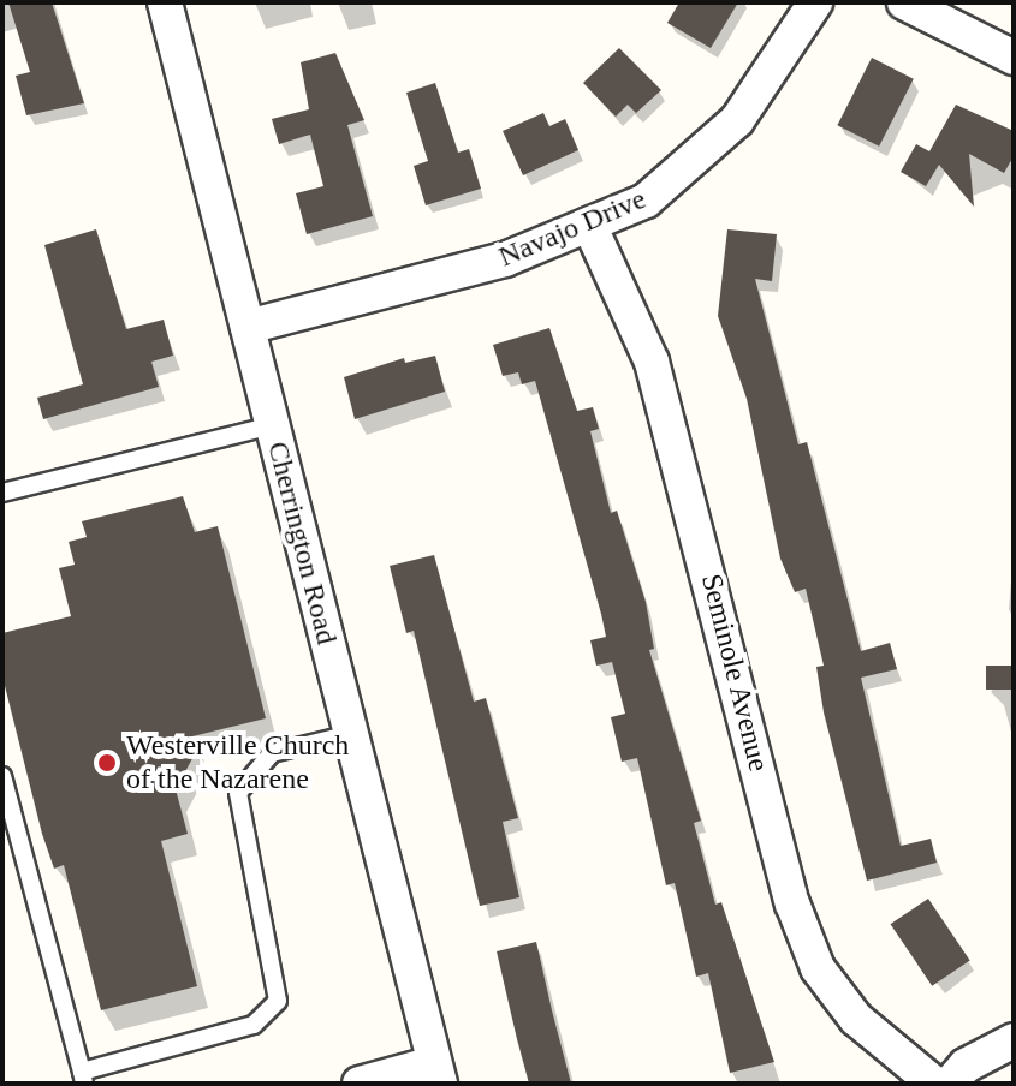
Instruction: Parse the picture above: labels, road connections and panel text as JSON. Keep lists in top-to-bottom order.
{
  "streets": {
    "street": ["Navajo Drive", "Cherrington Road", "Seminole Avenue"]
  },
  "crossings": [
    ["Navajo Drive", "Cherrington Road"],
    ["Navajo Drive", "Seminole Avenue"]
  ],
  "places": ["Westerville Church of the Nazarene"]
}
